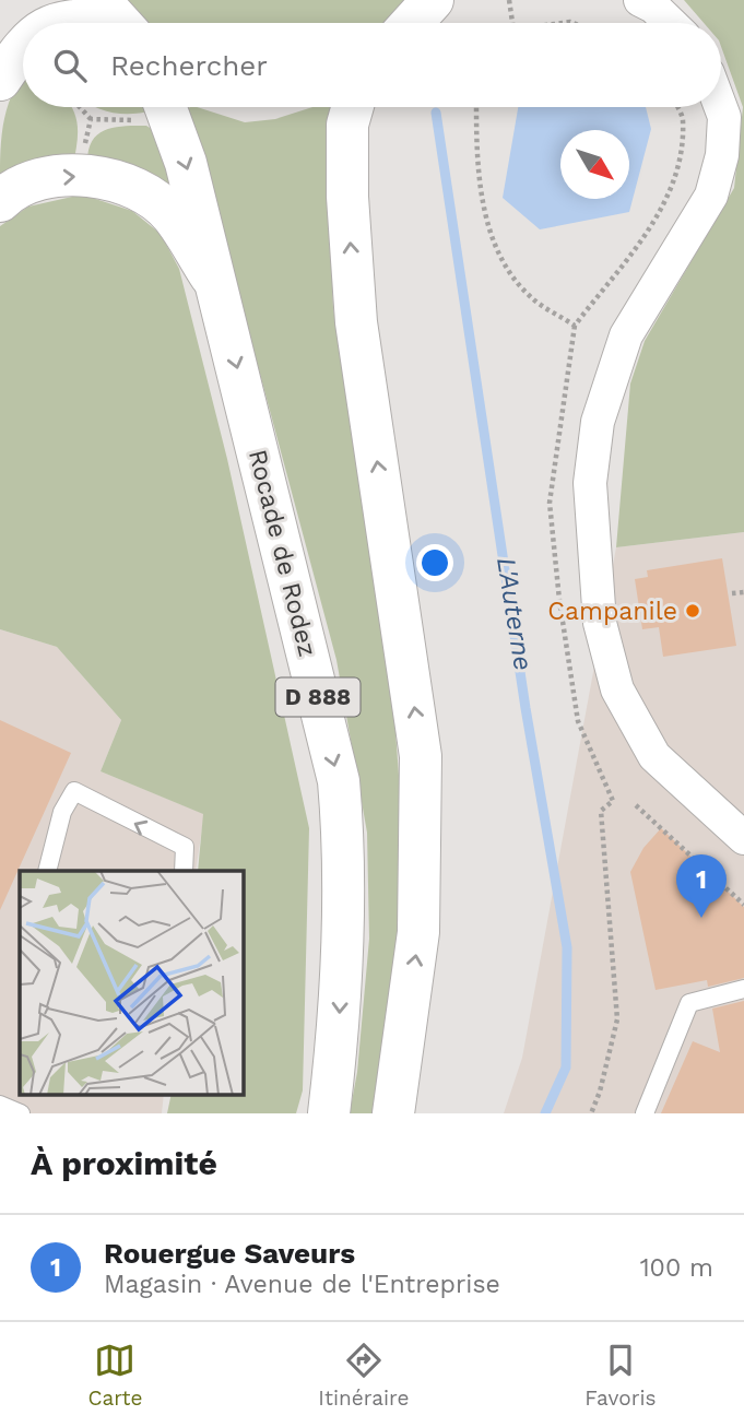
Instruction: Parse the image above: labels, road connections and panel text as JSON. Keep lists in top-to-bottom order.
{
  "streets": {
    "main road": ["Rocade de Rodez", "D 888"]
  },
  "water": ["L'Auterne"],
  "places": ["Campanile"],
  "north": "bottom right",
  "page": {
    "search": "Rechercher",
    "pins": "1",
    "heading": "À proximité",
    "list": [
      {
        "mark": "1",
        "name": "Rouergue Saveurs",
        "note": "Magasin · Avenue de l'Entreprise",
        "value": "100 m"
      }
    ],
    "nav": ["Carte", "Itinéraire", "Favoris"]
  }
}
